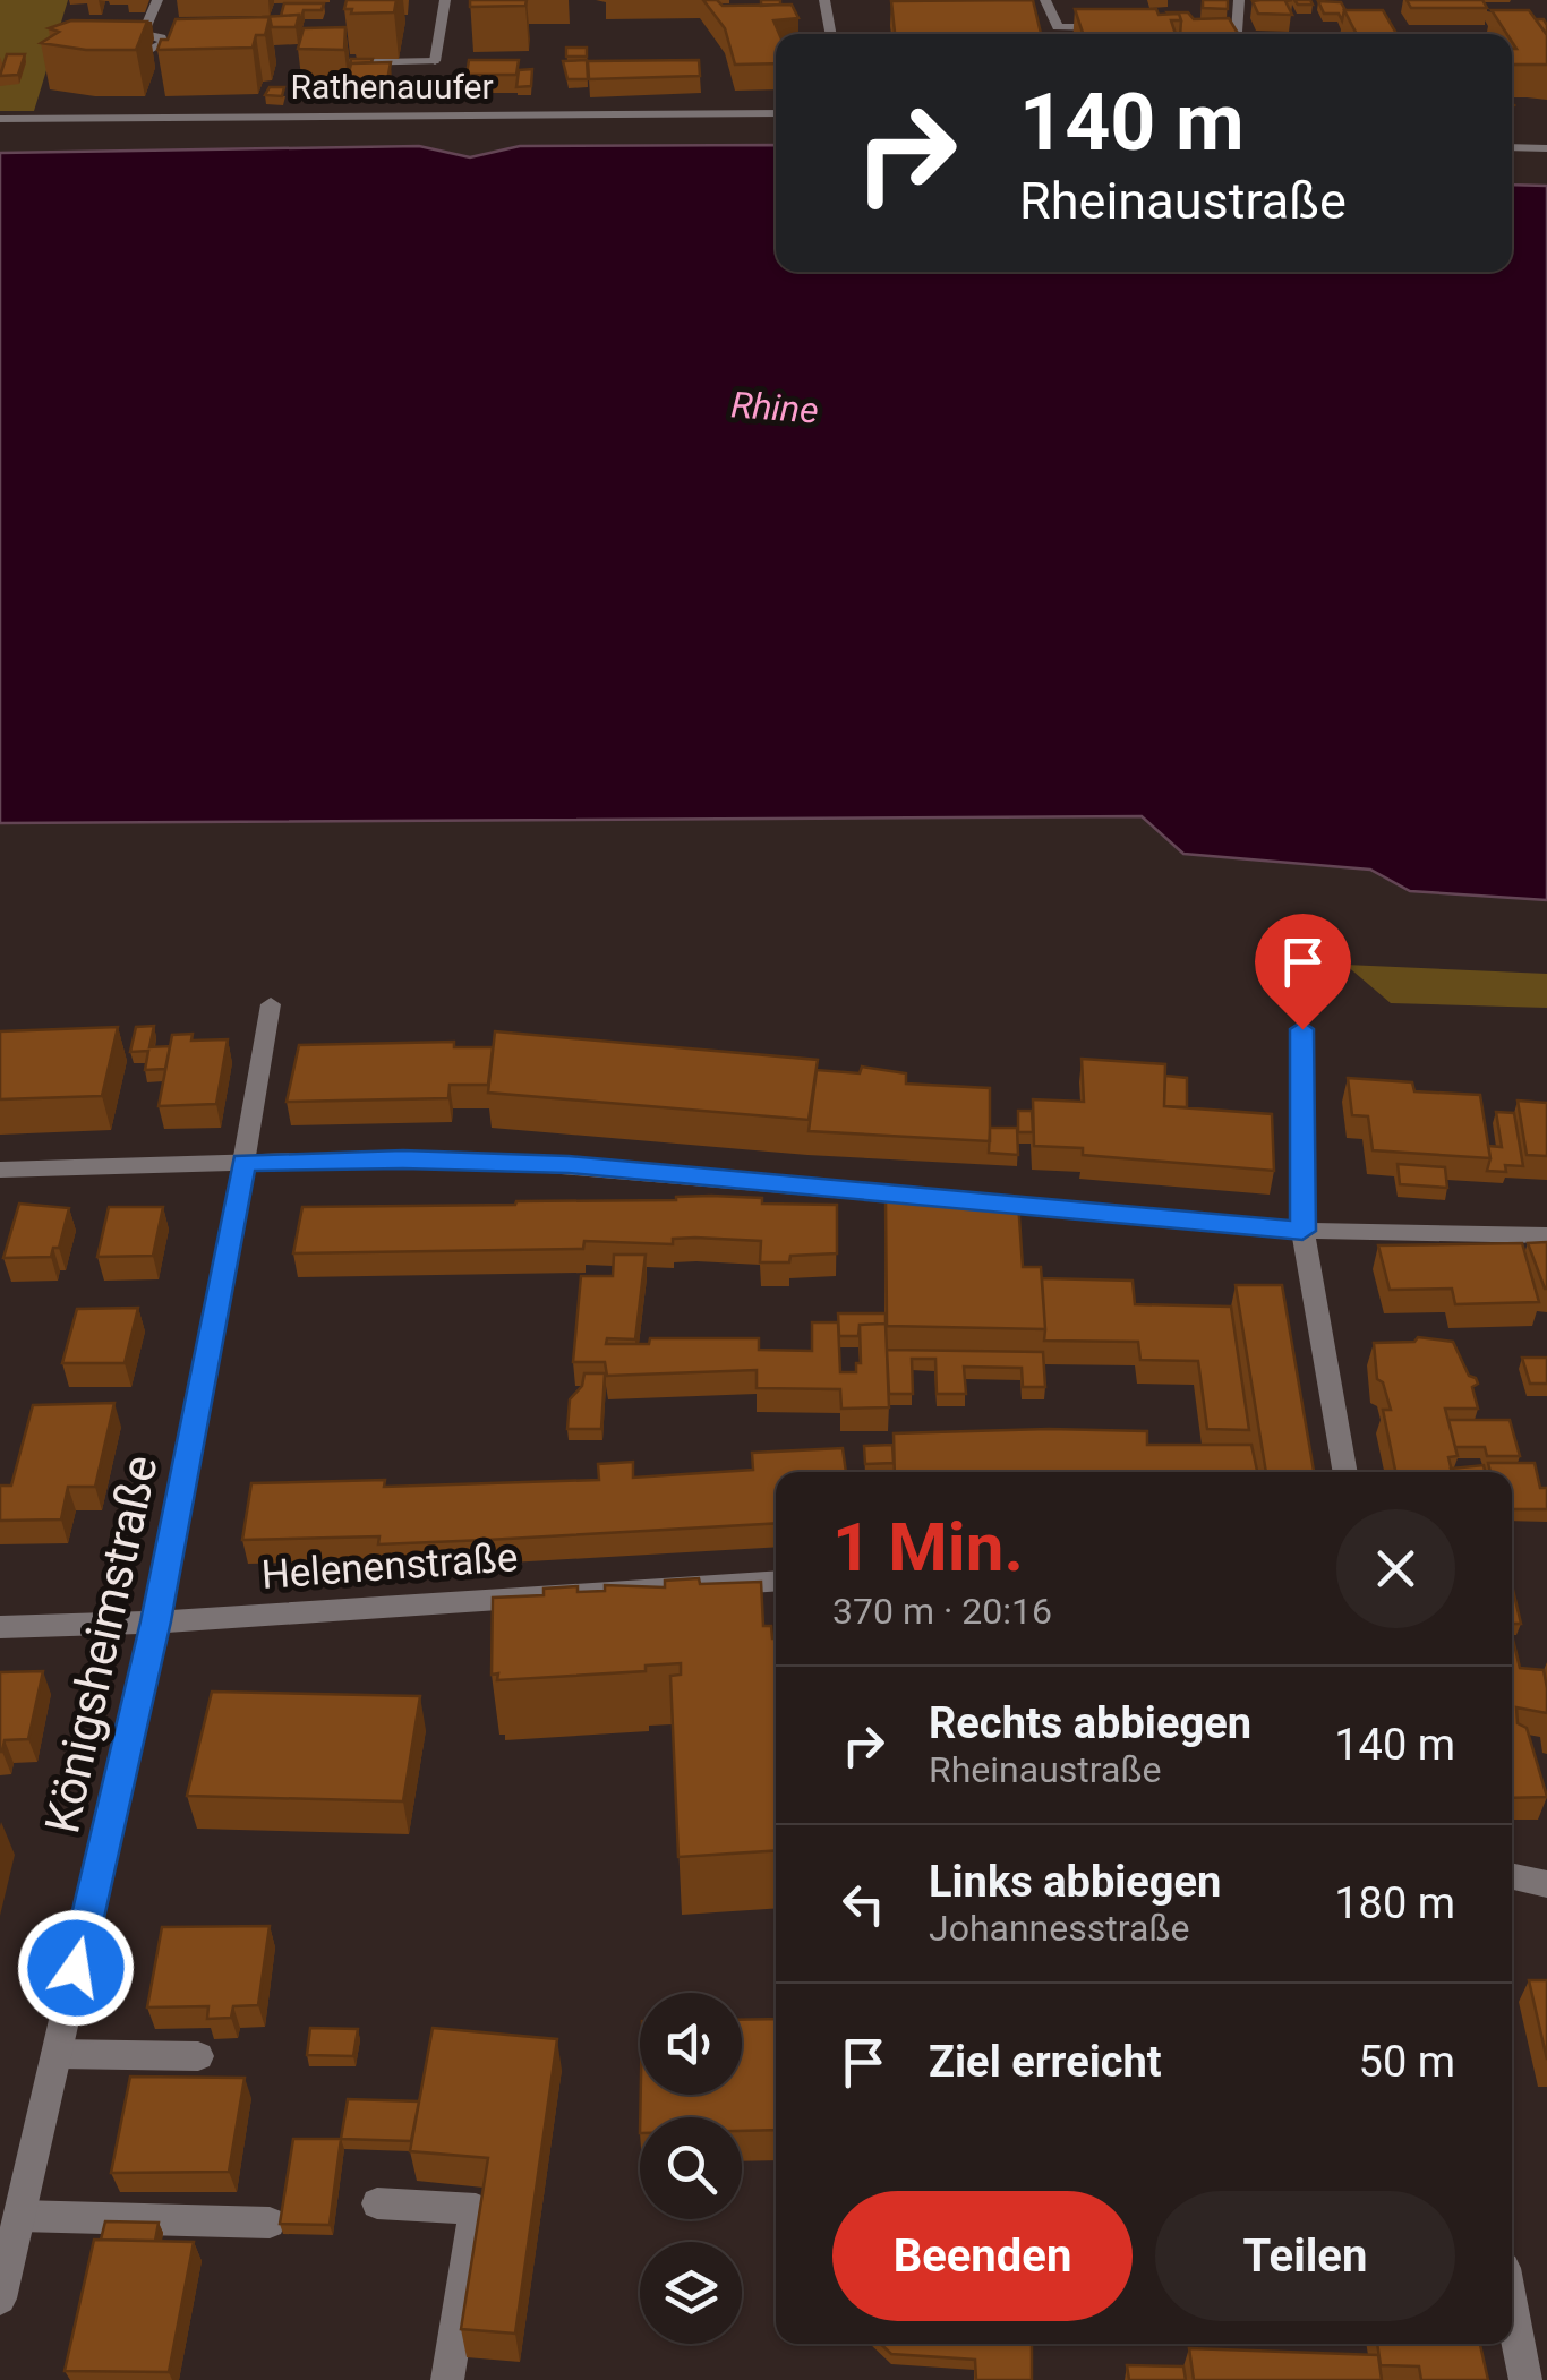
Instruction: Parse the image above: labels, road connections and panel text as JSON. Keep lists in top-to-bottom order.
{
  "streets": {
    "street": ["Rathenauufer", "Helenenstraße", "Königsheimstraße"]
  },
  "crossings": [
    ["Helenenstraße", "Königsheimstraße"]
  ],
  "water": ["Rhine"],
  "page": {
    "turn": ["140 m", "Rheinaustraße"],
    "heading": ["1 Min.", "370 m · 20:16"],
    "list": [
      {
        "name": "Rechts abbiegen",
        "note": "Rheinaustraße",
        "value": "140 m"
      },
      {
        "name": "Links abbiegen",
        "note": "Johannesstraße",
        "value": "180 m"
      },
      {
        "name": "Ziel erreicht",
        "value": "50 m"
      }
    ],
    "buttons": ["Beenden", "Teilen"]
  }
}
